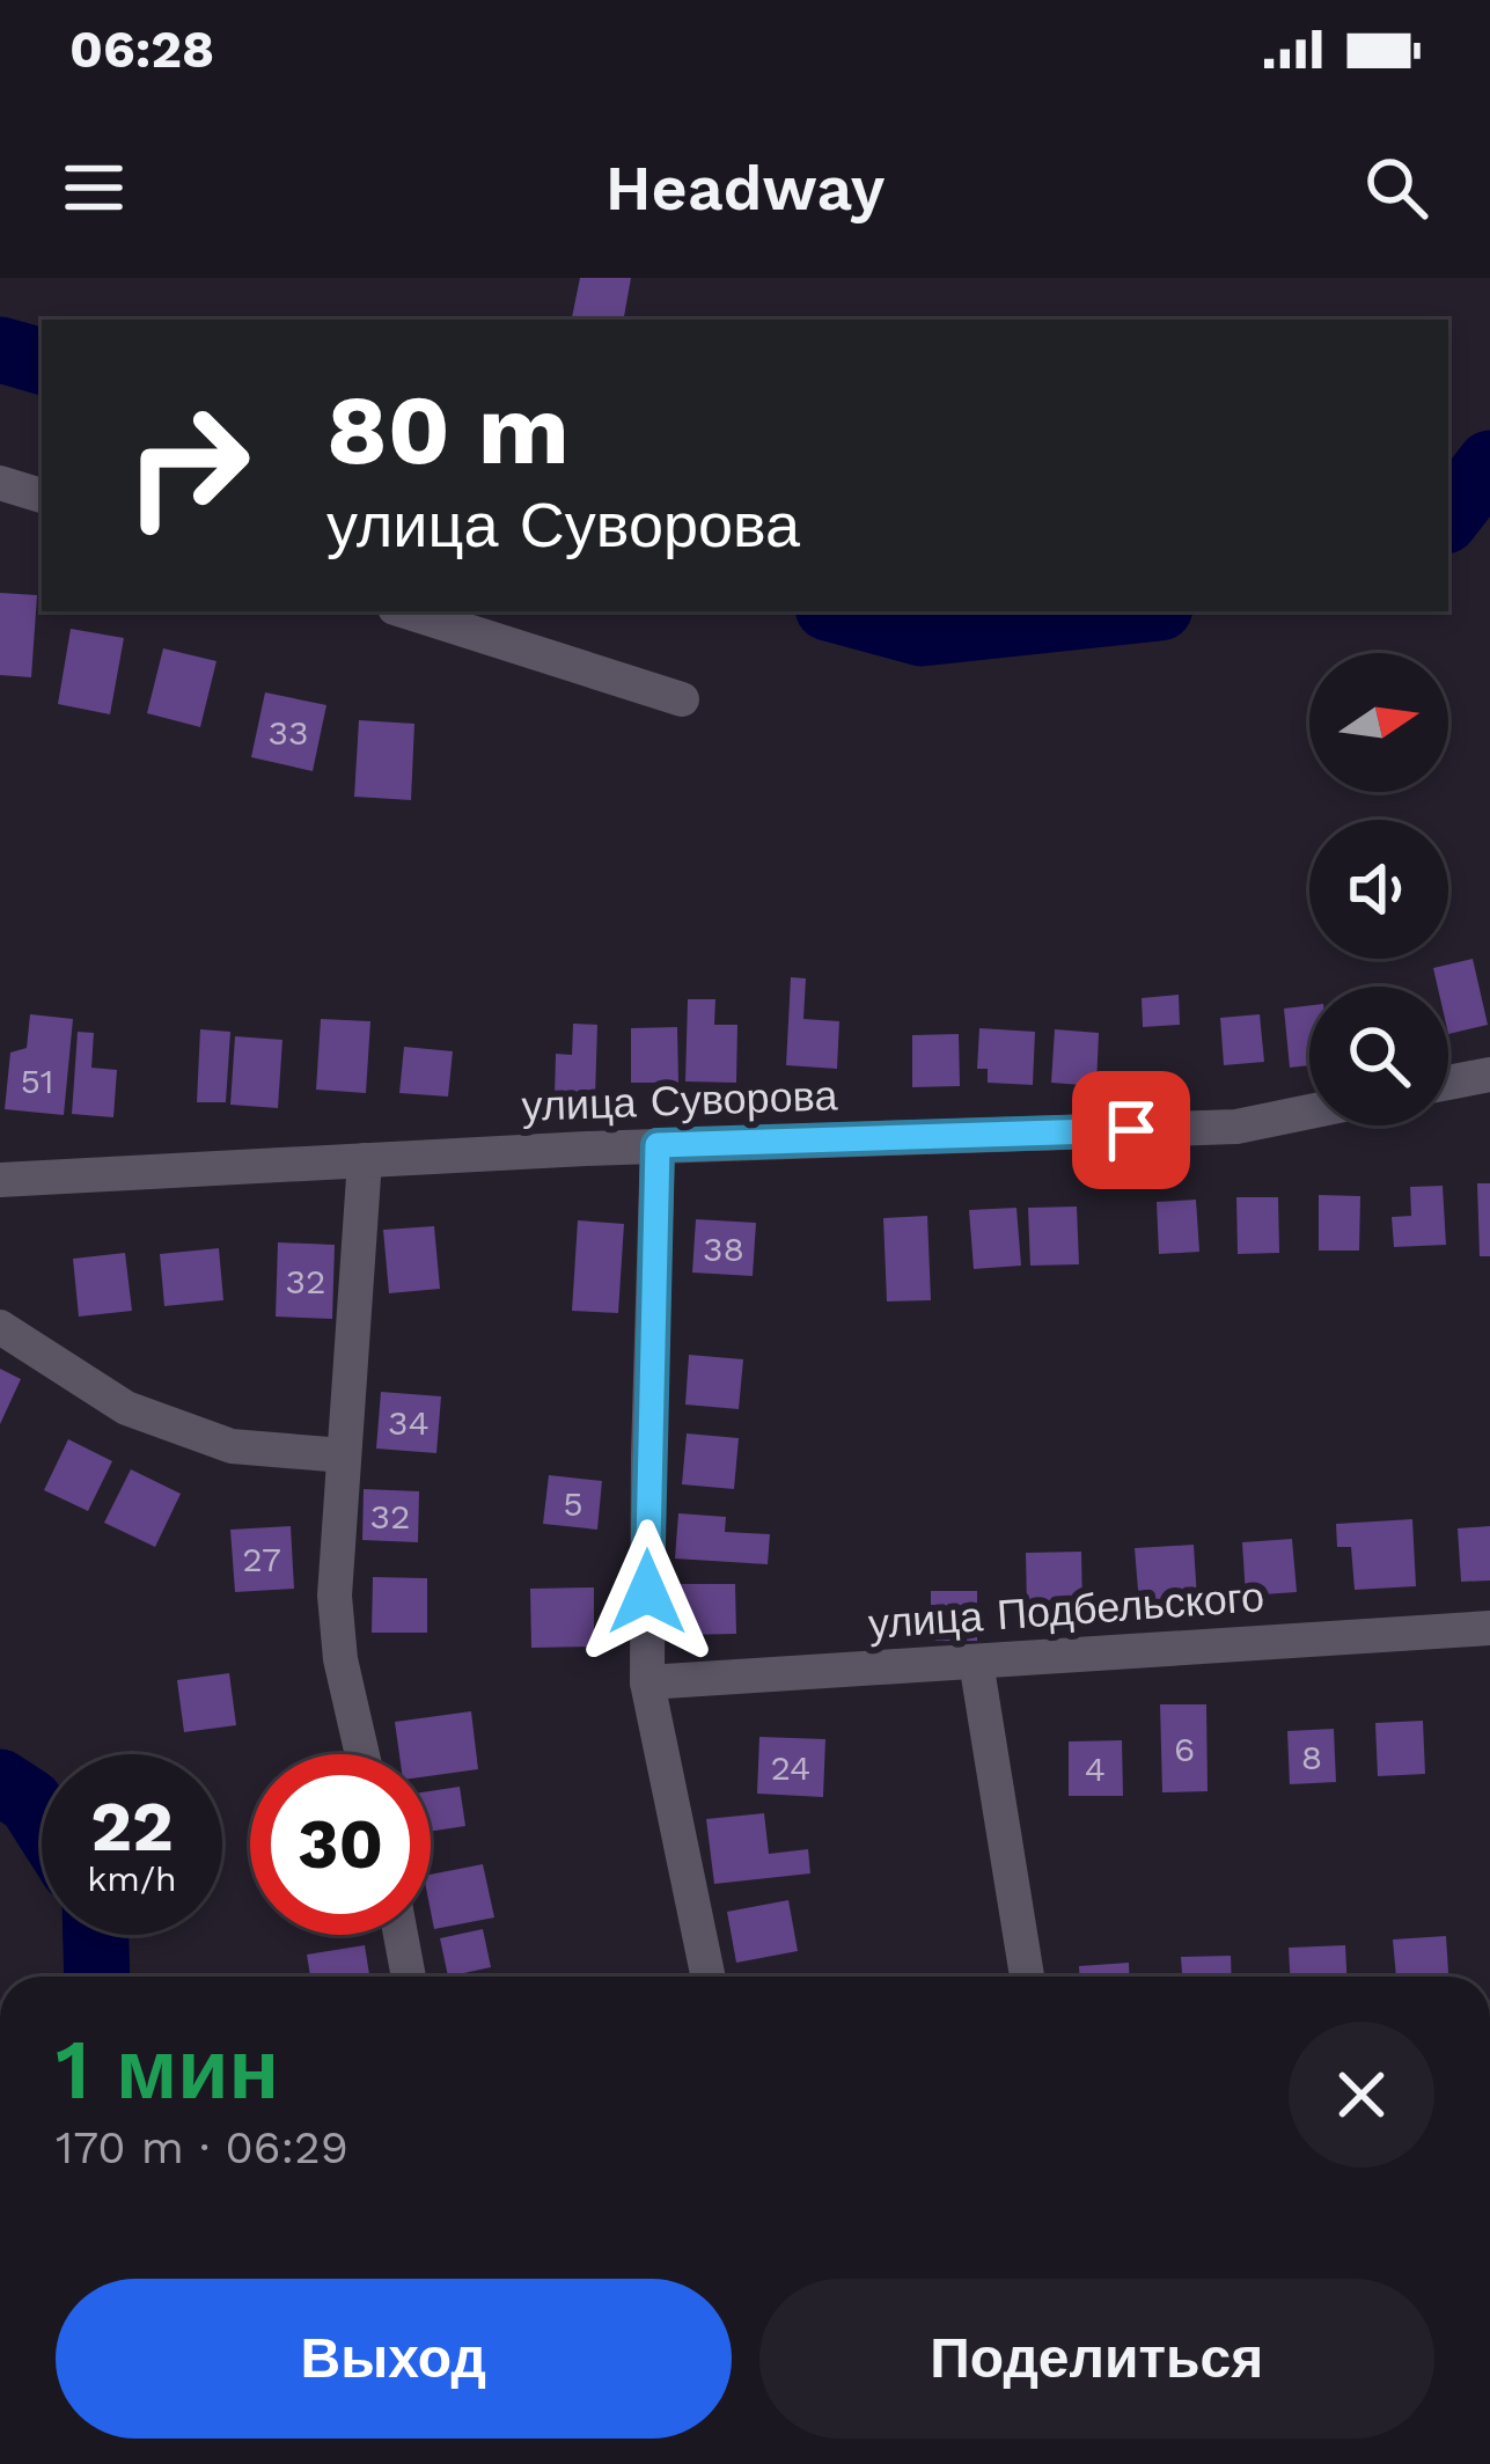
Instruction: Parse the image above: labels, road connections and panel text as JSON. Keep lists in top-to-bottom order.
{
  "streets": {
    "street": ["улица Суворова", "улица Подбельского"]
  },
  "house_numbers": [
    "33",
    "51",
    "38",
    "32",
    "34",
    "5",
    "32",
    "27",
    "6",
    "8",
    "24",
    "4"
  ],
  "north": "right",
  "page": {
    "status": "06:28",
    "header": "Headway",
    "turn": ["80 m", "улица Суворова"],
    "speed": "22 km/h",
    "limit": "30",
    "heading": ["1 мин", "170 m · 06:29"],
    "buttons": ["Выход", "Поделиться"]
  }
}
